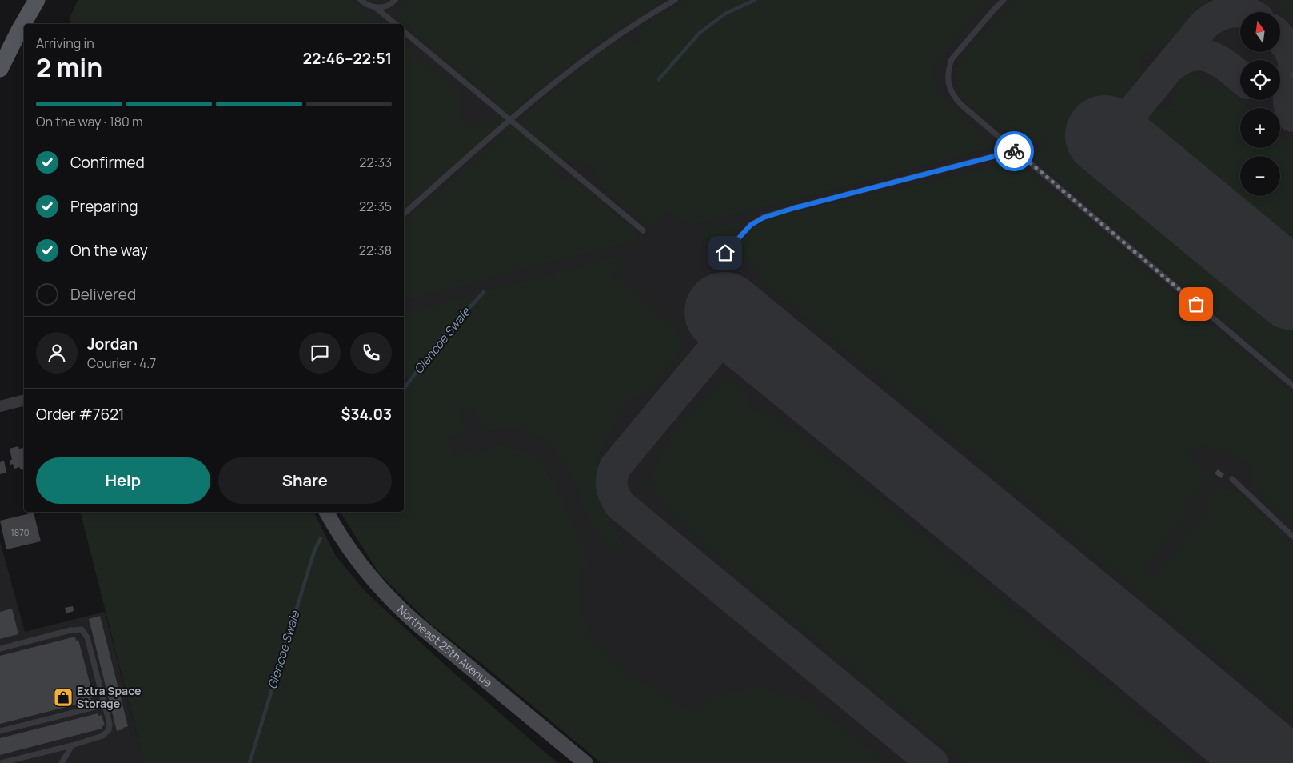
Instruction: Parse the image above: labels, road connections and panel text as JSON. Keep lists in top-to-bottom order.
{
  "streets": {
    "main road": ["Northeast 25th Avenue"]
  },
  "water": ["Glencoe Swale"],
  "places": {
    "shop": ["Extra Space Storage"]
  },
  "house_numbers": ["1870"],
  "north": "top",
  "page": {
    "map_buttons": ["+", "−"],
    "heading": ["2 min", "Arriving in", "22:46–22:51"],
    "panel": [
      "Jordan",
      "Courier · 4.7",
      "Order #7621",
      "$34.03"
    ],
    "bar": "On the way · 180 m",
    "list": [
      ["Confirmed", "22:33"],
      ["Preparing", "22:35"],
      ["On the way", "22:38"],
      "Delivered"
    ],
    "buttons": ["Help", "Share"]
  }
}
